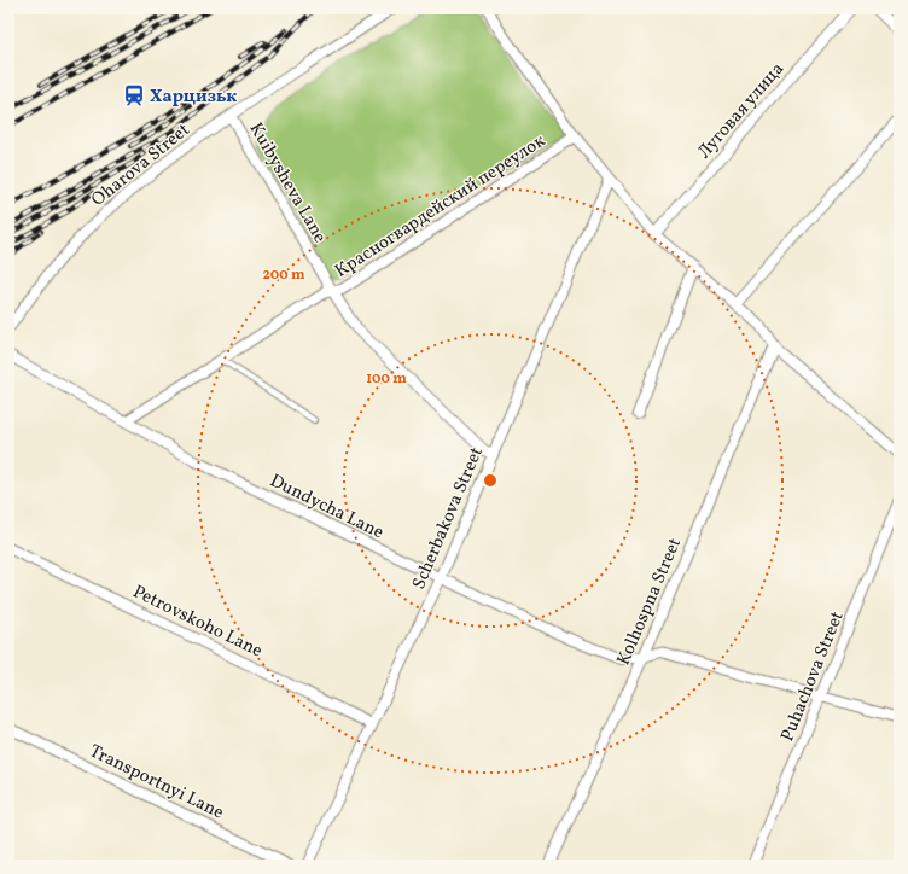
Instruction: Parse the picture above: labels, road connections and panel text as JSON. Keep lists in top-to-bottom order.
{
  "streets": {
    "street": [
      "Луговая улица",
      "Oharova Street",
      "Kuibysheva Lane",
      "Красногвардейский переулок",
      "Dundycha Lane",
      "Scherbakova Street",
      "Kolhospna Street",
      "Petrovskoho Lane",
      "Puhachova Street",
      "Transportnyi Lane"
    ]
  },
  "crossings": [
    ["Oharova Street", "Kuibysheva Lane"],
    ["Kuibysheva Lane", "Красногвардейский переулок"],
    ["Kuibysheva Lane", "Scherbakova Street"],
    ["Красногвардейский переулок", "Dundycha Lane"],
    ["Dundycha Lane", "Scherbakova Street"],
    ["Dundycha Lane", "Kolhospna Street"],
    ["Dundycha Lane", "Puhachova Street"],
    ["Scherbakova Street", "Petrovskoho Lane"]
  ],
  "places": {
    "station": ["Харцизьк"]
  },
  "rings": ["200 m", "100 m"]
}
